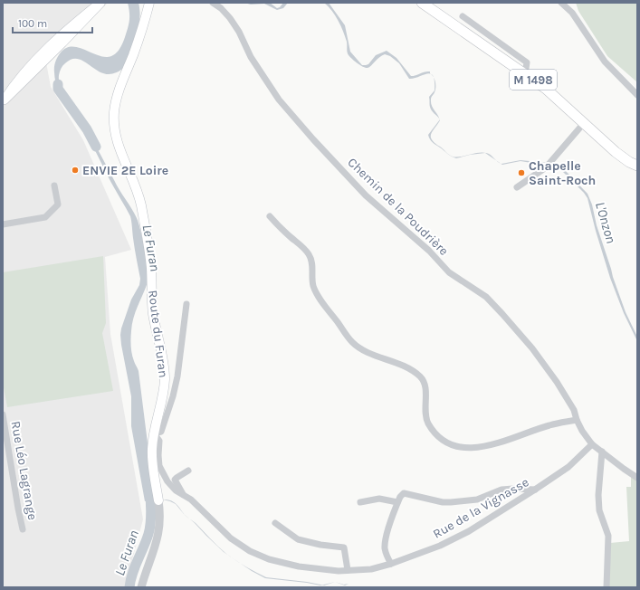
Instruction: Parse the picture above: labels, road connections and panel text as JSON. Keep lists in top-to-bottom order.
{
  "streets": {
    "main road": ["M 1498", "Route du Furan"],
    "street": ["Chemin de la Poudrière", "Rue Léo Lagrange", "Rue de la Vignasse"]
  },
  "crossings": [
    ["Chemin de la Poudrière", "Rue de la Vignasse"],
    ["Route du Furan", "Rue de la Vignasse"]
  ],
  "water": ["L'Onzon", "Le Furan"],
  "places": ["ENVIE 2E Loire", "Chapelle Saint-Roch"],
  "scale_bar": "100 m"
}
